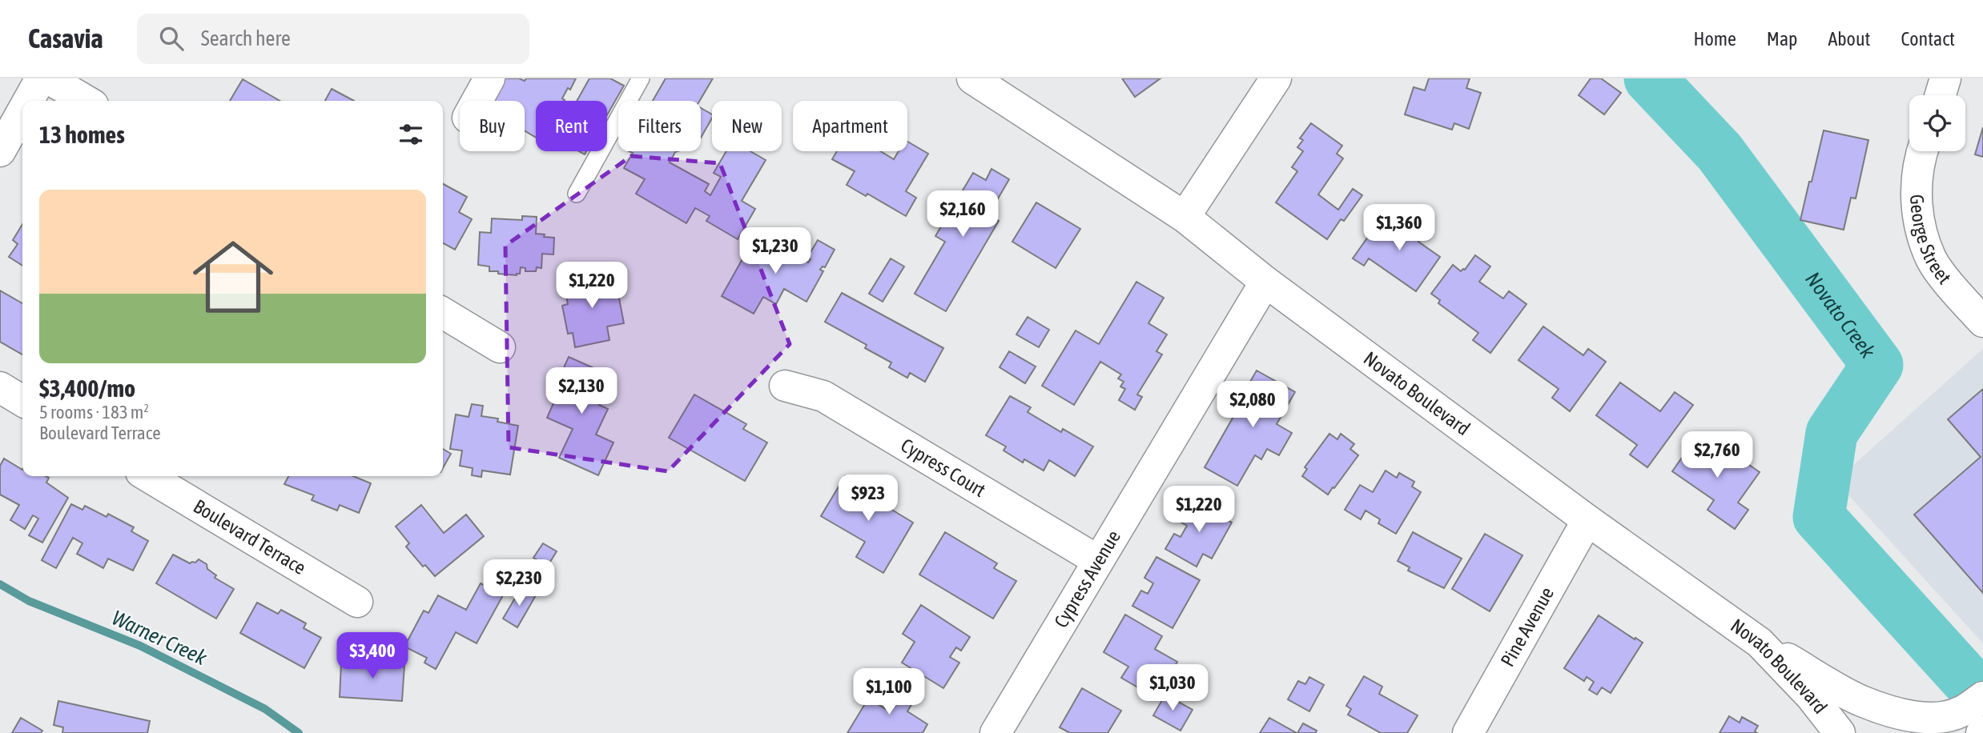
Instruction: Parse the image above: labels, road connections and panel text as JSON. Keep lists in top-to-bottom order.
{
  "streets": {
    "street": [
      "George Street",
      "Novato Boulevard",
      "Cypress Court",
      "Boulevard Terrace",
      "Cypress Avenue",
      "Pine Avenue"
    ]
  },
  "crossings": [
    ["Novato Boulevard", "Cypress Avenue"],
    ["Novato Boulevard", "Pine Avenue"],
    ["Cypress Court", "Cypress Avenue"]
  ],
  "water": ["Novato Creek", "Warner Creek"],
  "page": {
    "header": "Casavia",
    "search": "Search here",
    "nav": [
      "Home",
      "Map",
      "About",
      "Contact"
    ],
    "chip": [
      "Buy",
      "Rent",
      "Filters",
      "New",
      "Apartment"
    ],
    "heading": "13 homes",
    "list": [
      {
        "name": "$3,400/mo",
        "note": "5 rooms · 183 m² · Boulevard Terrace"
      }
    ],
    "price": [
      "$2,160",
      "$1,360",
      "$1,230",
      "$1,220",
      "$2,130",
      "$2,080",
      "$2,760",
      "$923",
      "$1,220",
      "$2,230",
      "$3,400",
      "$1,030",
      "$1,100"
    ]
  }
}
